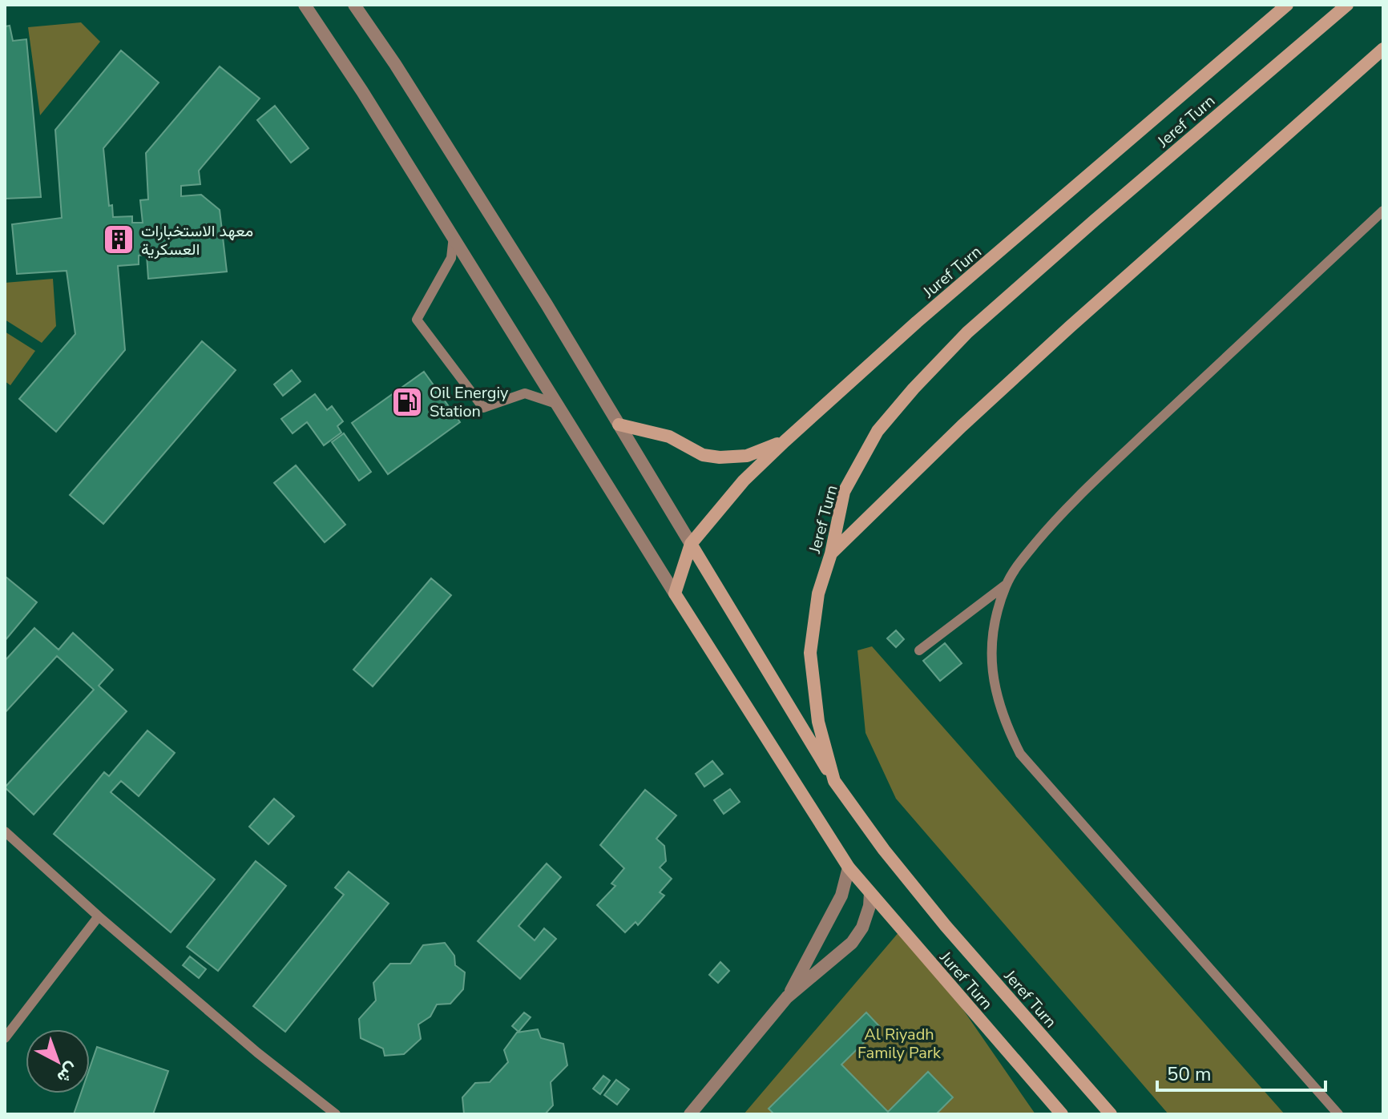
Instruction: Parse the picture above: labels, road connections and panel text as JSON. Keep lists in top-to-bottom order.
{
  "streets": {
    "main road": ["Jeref Turn", "Juref Turn"]
  },
  "parks": ["Al Riyadh Family Park"],
  "places": {
    "building": ["معهد الاستخبارات العسكرية"],
    "fuel station": ["Oil Energiy Station"]
  },
  "scale_bar": "50 m",
  "north": "bottom right"
}
